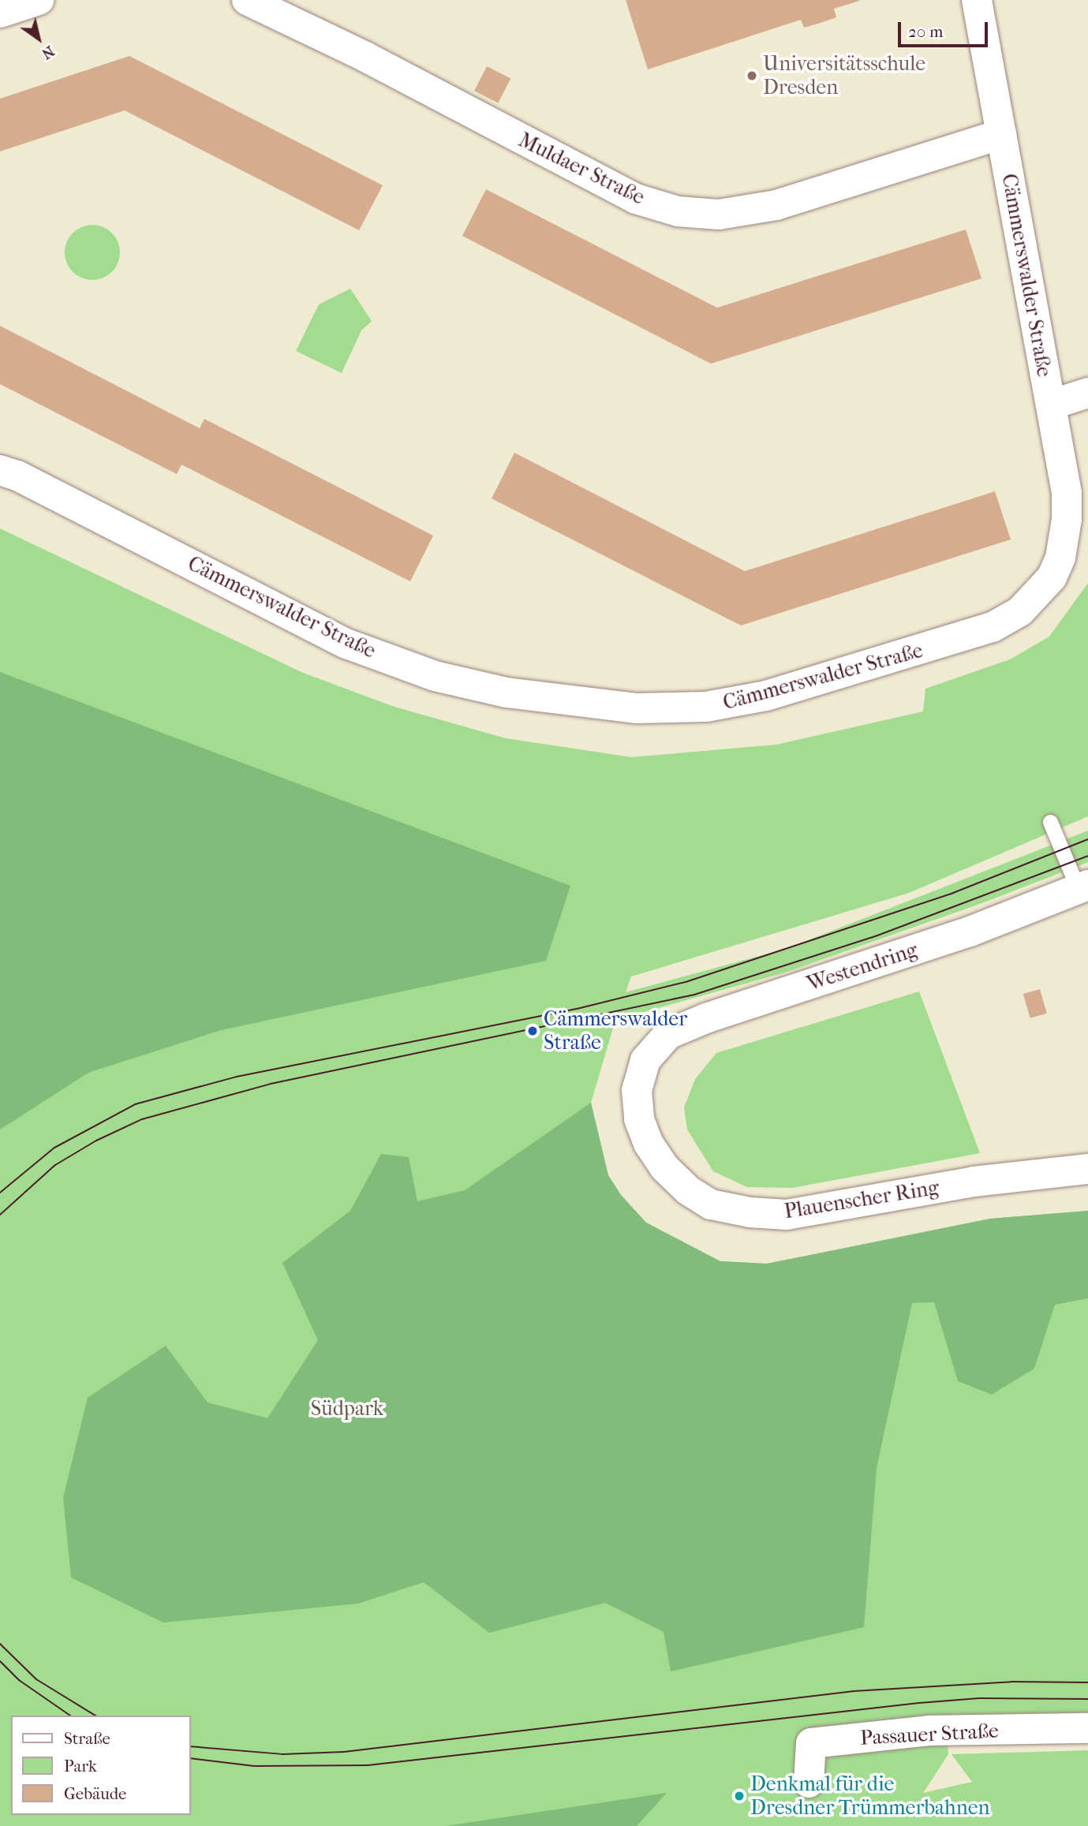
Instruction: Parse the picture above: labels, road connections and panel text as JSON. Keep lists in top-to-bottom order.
{
  "streets": {
    "street": [
      "Muldaer Straße",
      "Cämmerswalder Straße",
      "Westendring",
      "Plauenscher Ring",
      "Passauer Straße"
    ]
  },
  "crossings": [
    ["Muldaer Straße", "Cämmerswalder Straße"],
    ["Westendring", "Plauenscher Ring"]
  ],
  "parks": ["Südpark"],
  "places": ["Universitätsschule Dresden", "Cämmerswalder Straße", "Denkmal für die Dresdner Trümmerbahnen"],
  "legend": ["Straße", "Park", "Gebäude"],
  "scale_bar": "20 m",
  "north": "bottom right"
}
